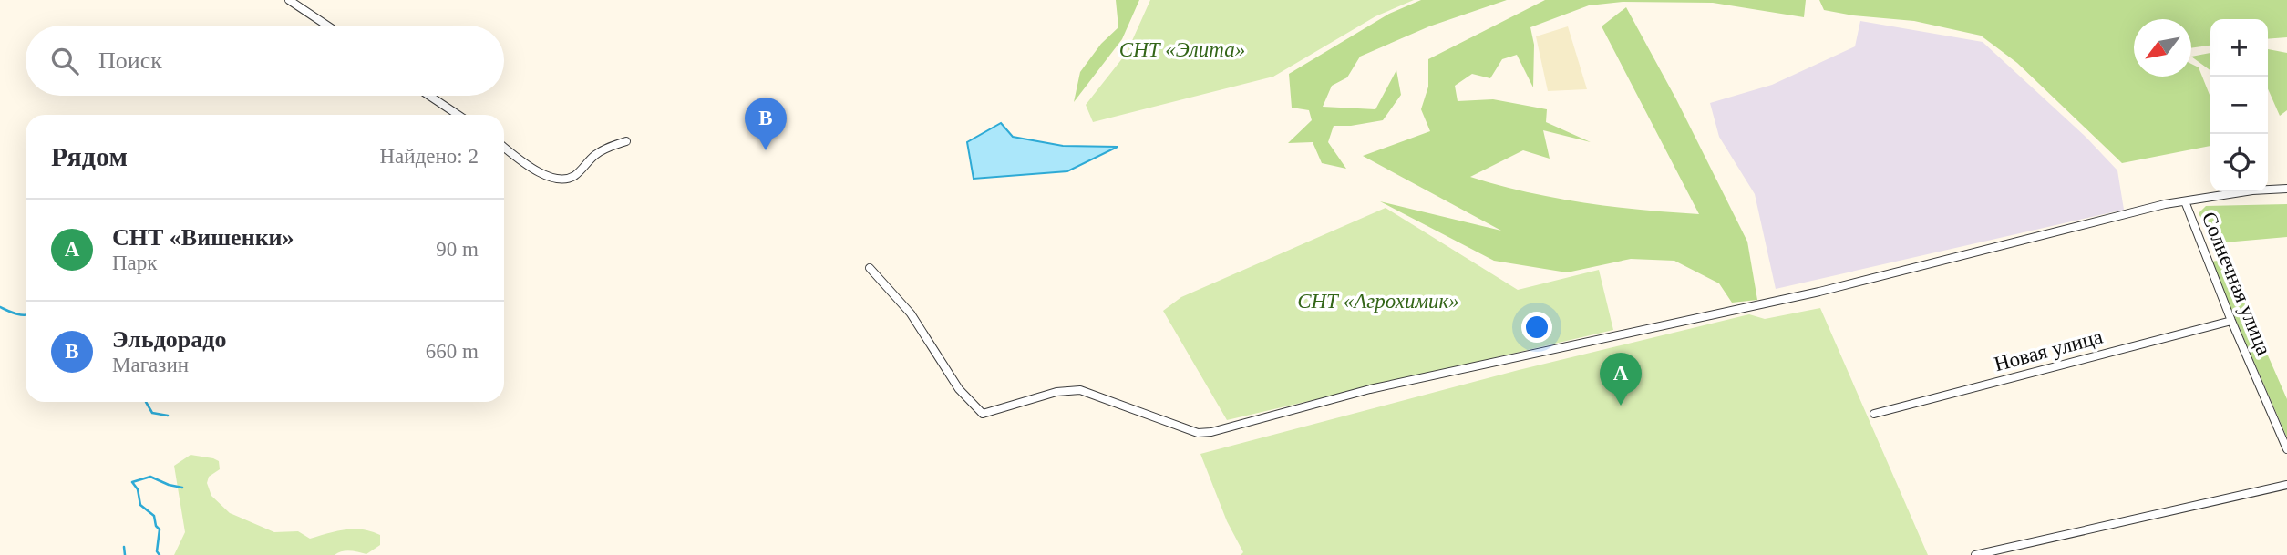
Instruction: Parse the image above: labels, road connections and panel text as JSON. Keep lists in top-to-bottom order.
{
  "streets": {
    "street": ["Солнечная улица", "Новая улица"]
  },
  "crossings": [
    ["Солнечная улица", "Новая улица"]
  ],
  "parks": ["СНТ «Элита»", "СНТ «Агрохимик»"],
  "north": "bottom left",
  "page": {
    "map_buttons": ["+", "−"],
    "search": "Поиск",
    "pins": ["B", "A"],
    "heading": ["Рядом", "Найдено: 2"],
    "list": [
      {
        "mark": "A",
        "name": "СНТ «Вишенки»",
        "note": "Парк",
        "value": "90 m"
      },
      {
        "mark": "B",
        "name": "Эльдорадо",
        "note": "Магазин",
        "value": "660 m"
      }
    ]
  }
}
